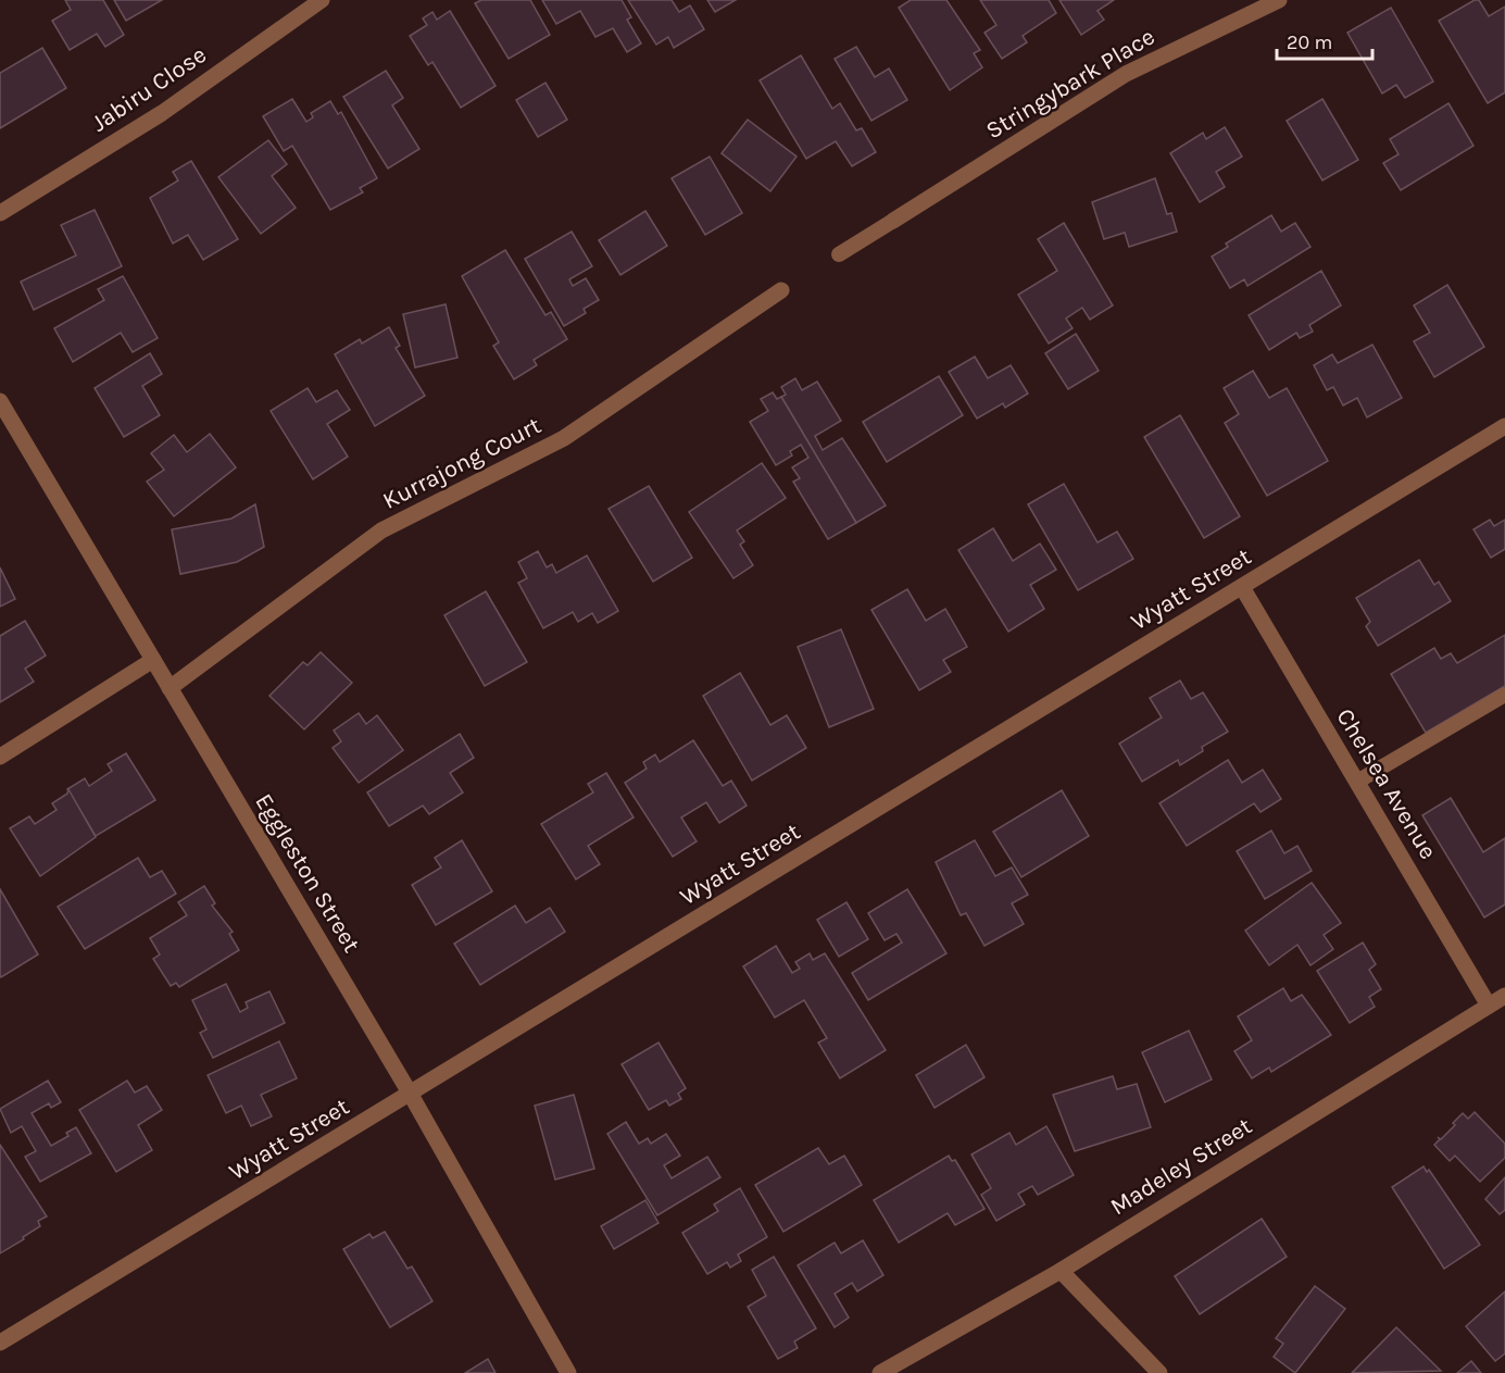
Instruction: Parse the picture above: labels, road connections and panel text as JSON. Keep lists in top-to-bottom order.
{
  "streets": {
    "street": [
      "Stringybark Place",
      "Jabiru Close",
      "Kurrajong Court",
      "Wyatt Street",
      "Chelsea Avenue",
      "Eggleston Street",
      "Madeley Street"
    ]
  },
  "crossings": [
    ["Kurrajong Court", "Eggleston Street"],
    ["Wyatt Street", "Chelsea Avenue"],
    ["Wyatt Street", "Eggleston Street"],
    ["Chelsea Avenue", "Madeley Street"]
  ],
  "scale_bar": "20 m"
}
